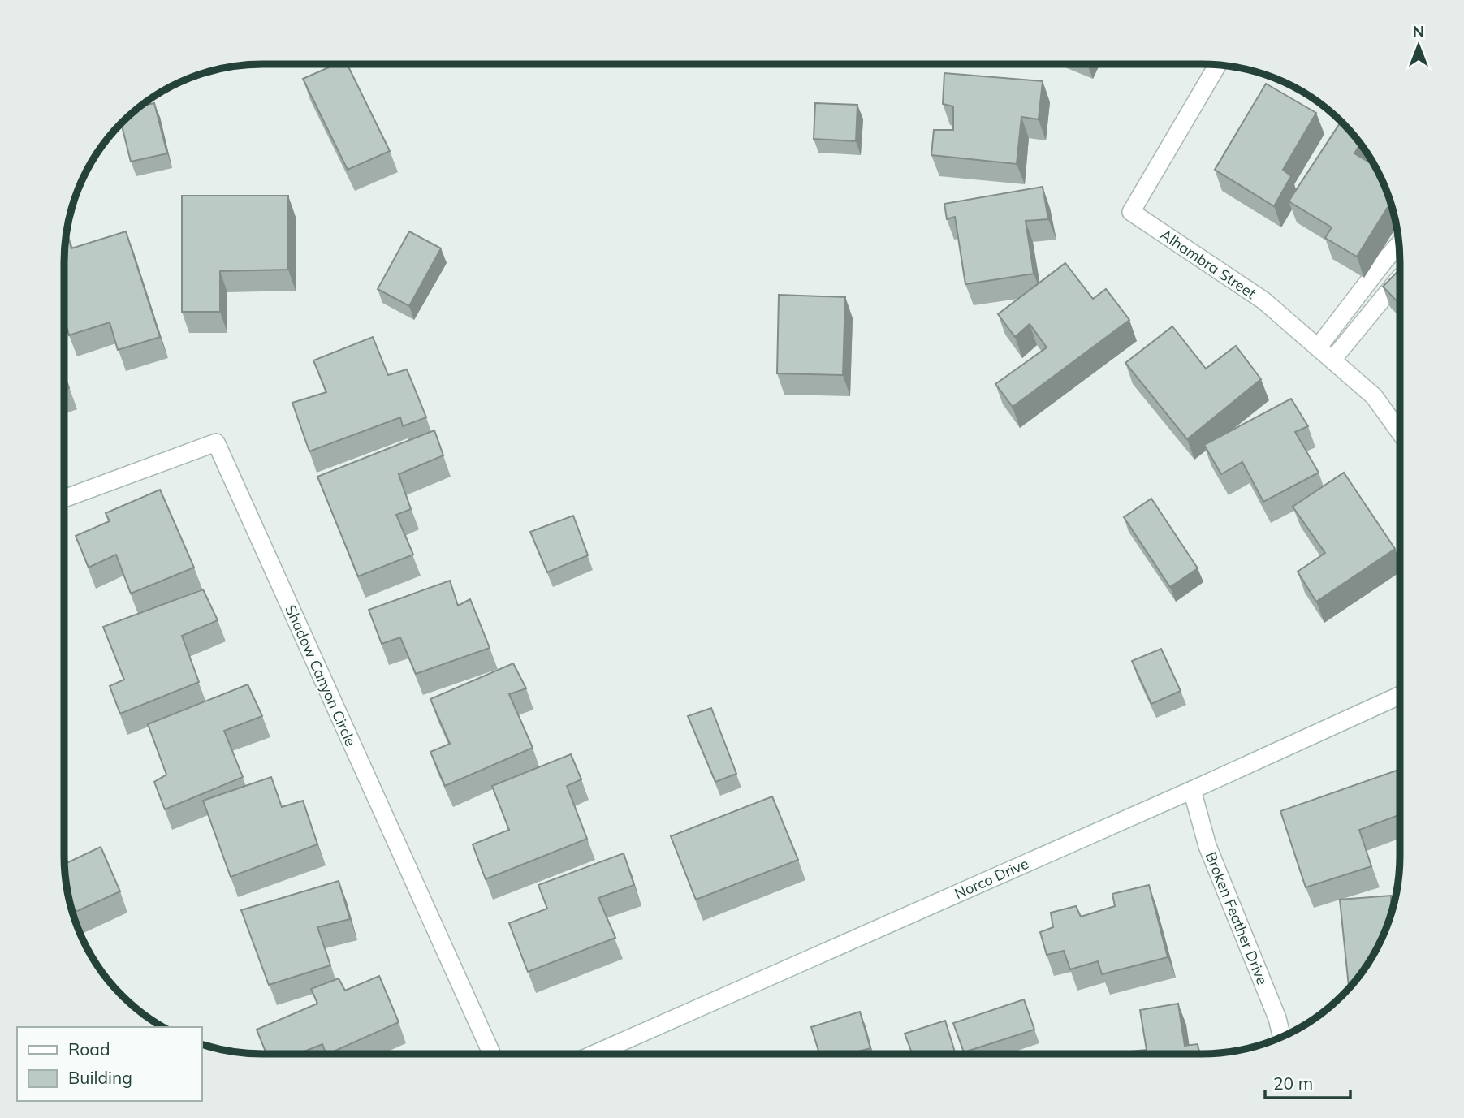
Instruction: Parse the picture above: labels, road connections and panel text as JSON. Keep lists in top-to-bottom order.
{
  "streets": {
    "street": [
      "Alhambra Street",
      "Shadow Canyon Circle",
      "Norco Drive",
      "Broken Feather Drive"
    ]
  },
  "crossings": [
    ["Norco Drive", "Broken Feather Drive"]
  ],
  "legend": ["Road", "Building"],
  "scale_bar": "20 m",
  "north": "top"
}
